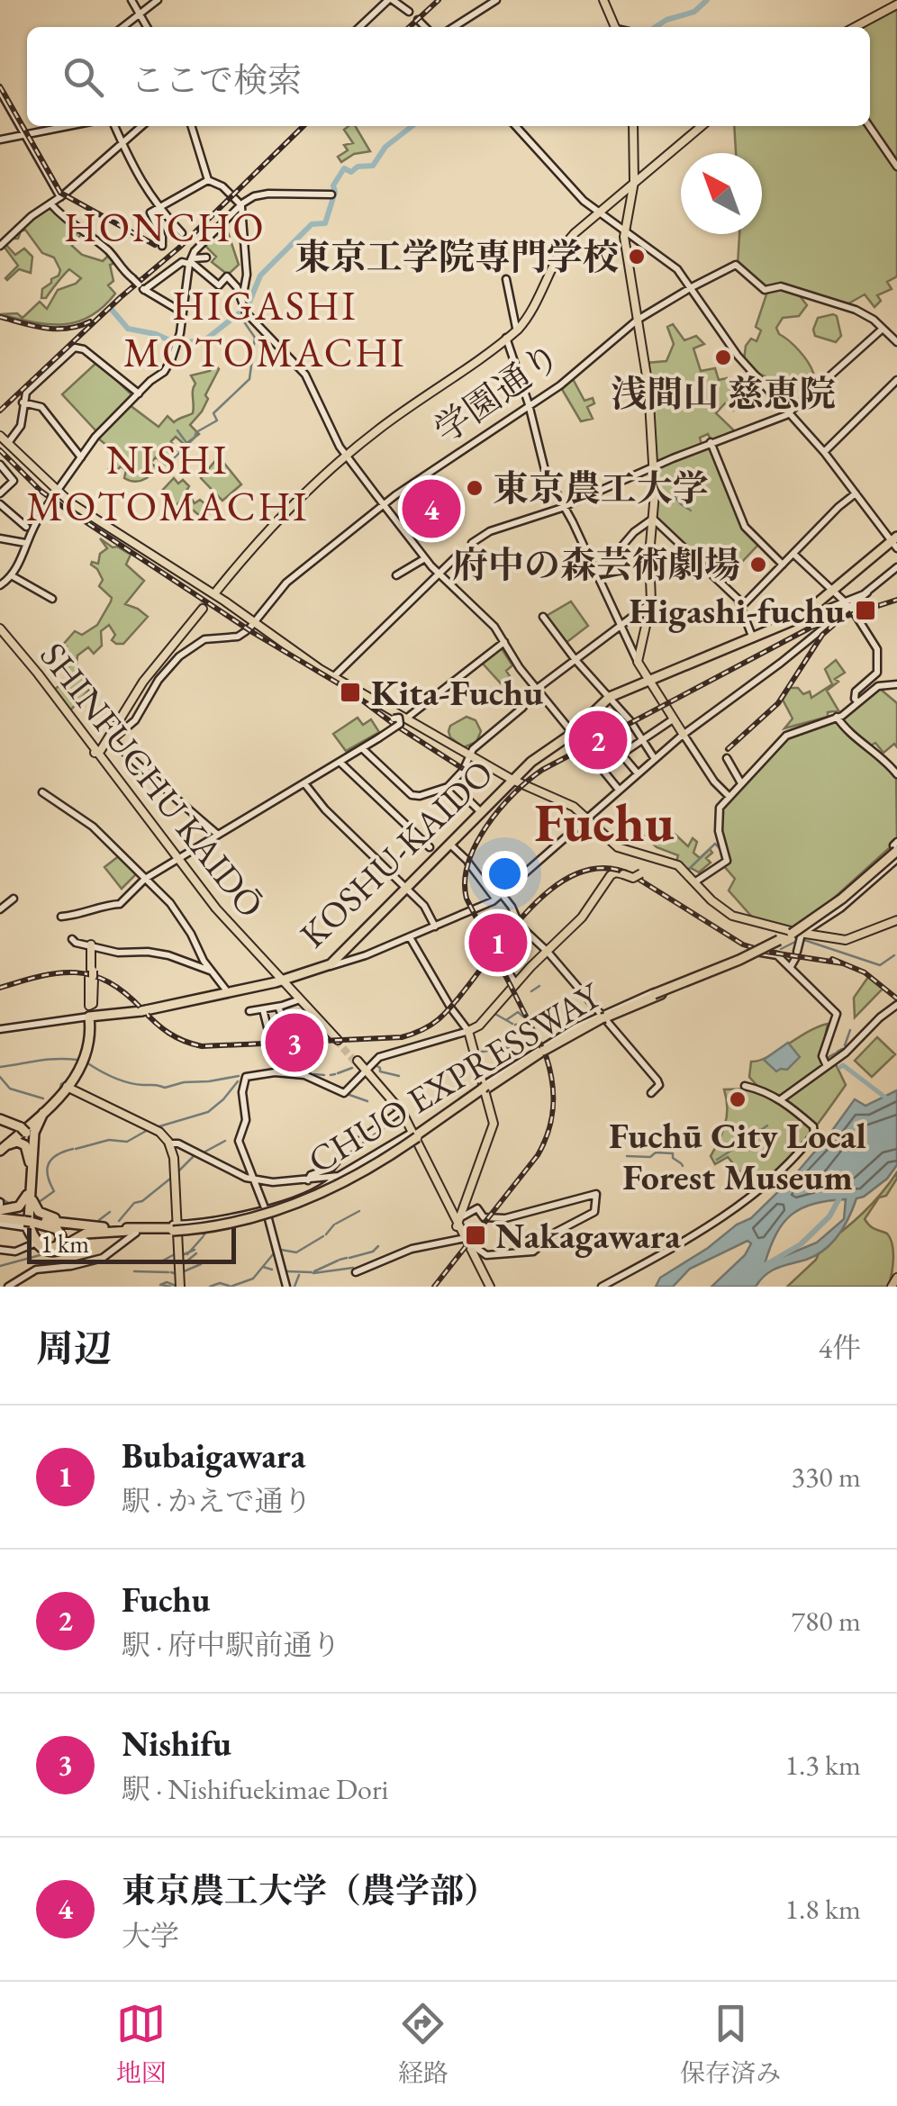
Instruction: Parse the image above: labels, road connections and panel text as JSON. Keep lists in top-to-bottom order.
{
  "streets": {
    "highway": ["KOSHU-KAIDO", "CHUO EXPRESSWAY"],
    "main road": ["SHINFUCHU KAIDŌ"],
    "street": ["学園通り"]
  },
  "crossings": [
    ["SHINFUCHU KAIDŌ", "KOSHU-KAIDO"]
  ],
  "districts": [
    "HONCHO",
    "HIGASHI MOTOMACHI",
    "NISHI MOTOMACHI",
    "Fuchu"
  ],
  "places": {
    "other": [
      "東京工学院専門学校",
      "浅間山 慈恵院",
      "東京農工大学",
      "府中の森芸術劇場",
      "Fuchū City Local Forest Museum"
    ],
    "transit": ["Higashi-fuchu", "Kita-Fuchu", "Nakagawara"]
  },
  "scale_bar": "1 km",
  "north": "top left",
  "page": {
    "search": "ここで検索",
    "pins": [
      "4",
      "2",
      "1",
      "3"
    ],
    "scale": "1 km",
    "heading": ["周辺", "4件"],
    "list": [
      {
        "mark": "1",
        "name": "Bubaigawara",
        "note": "駅 · かえで通り",
        "value": "330 m"
      },
      {
        "mark": "2",
        "name": "Fuchu",
        "note": "駅 · 府中駅前通り",
        "value": "780 m"
      },
      {
        "mark": "3",
        "name": "Nishifu",
        "note": "駅 · Nishifuekimae Dori",
        "value": "1.3 km"
      },
      {
        "mark": "4",
        "name": "東京農工大学（農学部）",
        "note": "大学",
        "value": "1.8 km"
      }
    ],
    "nav": ["地図", "経路", "保存済み"]
  }
}
